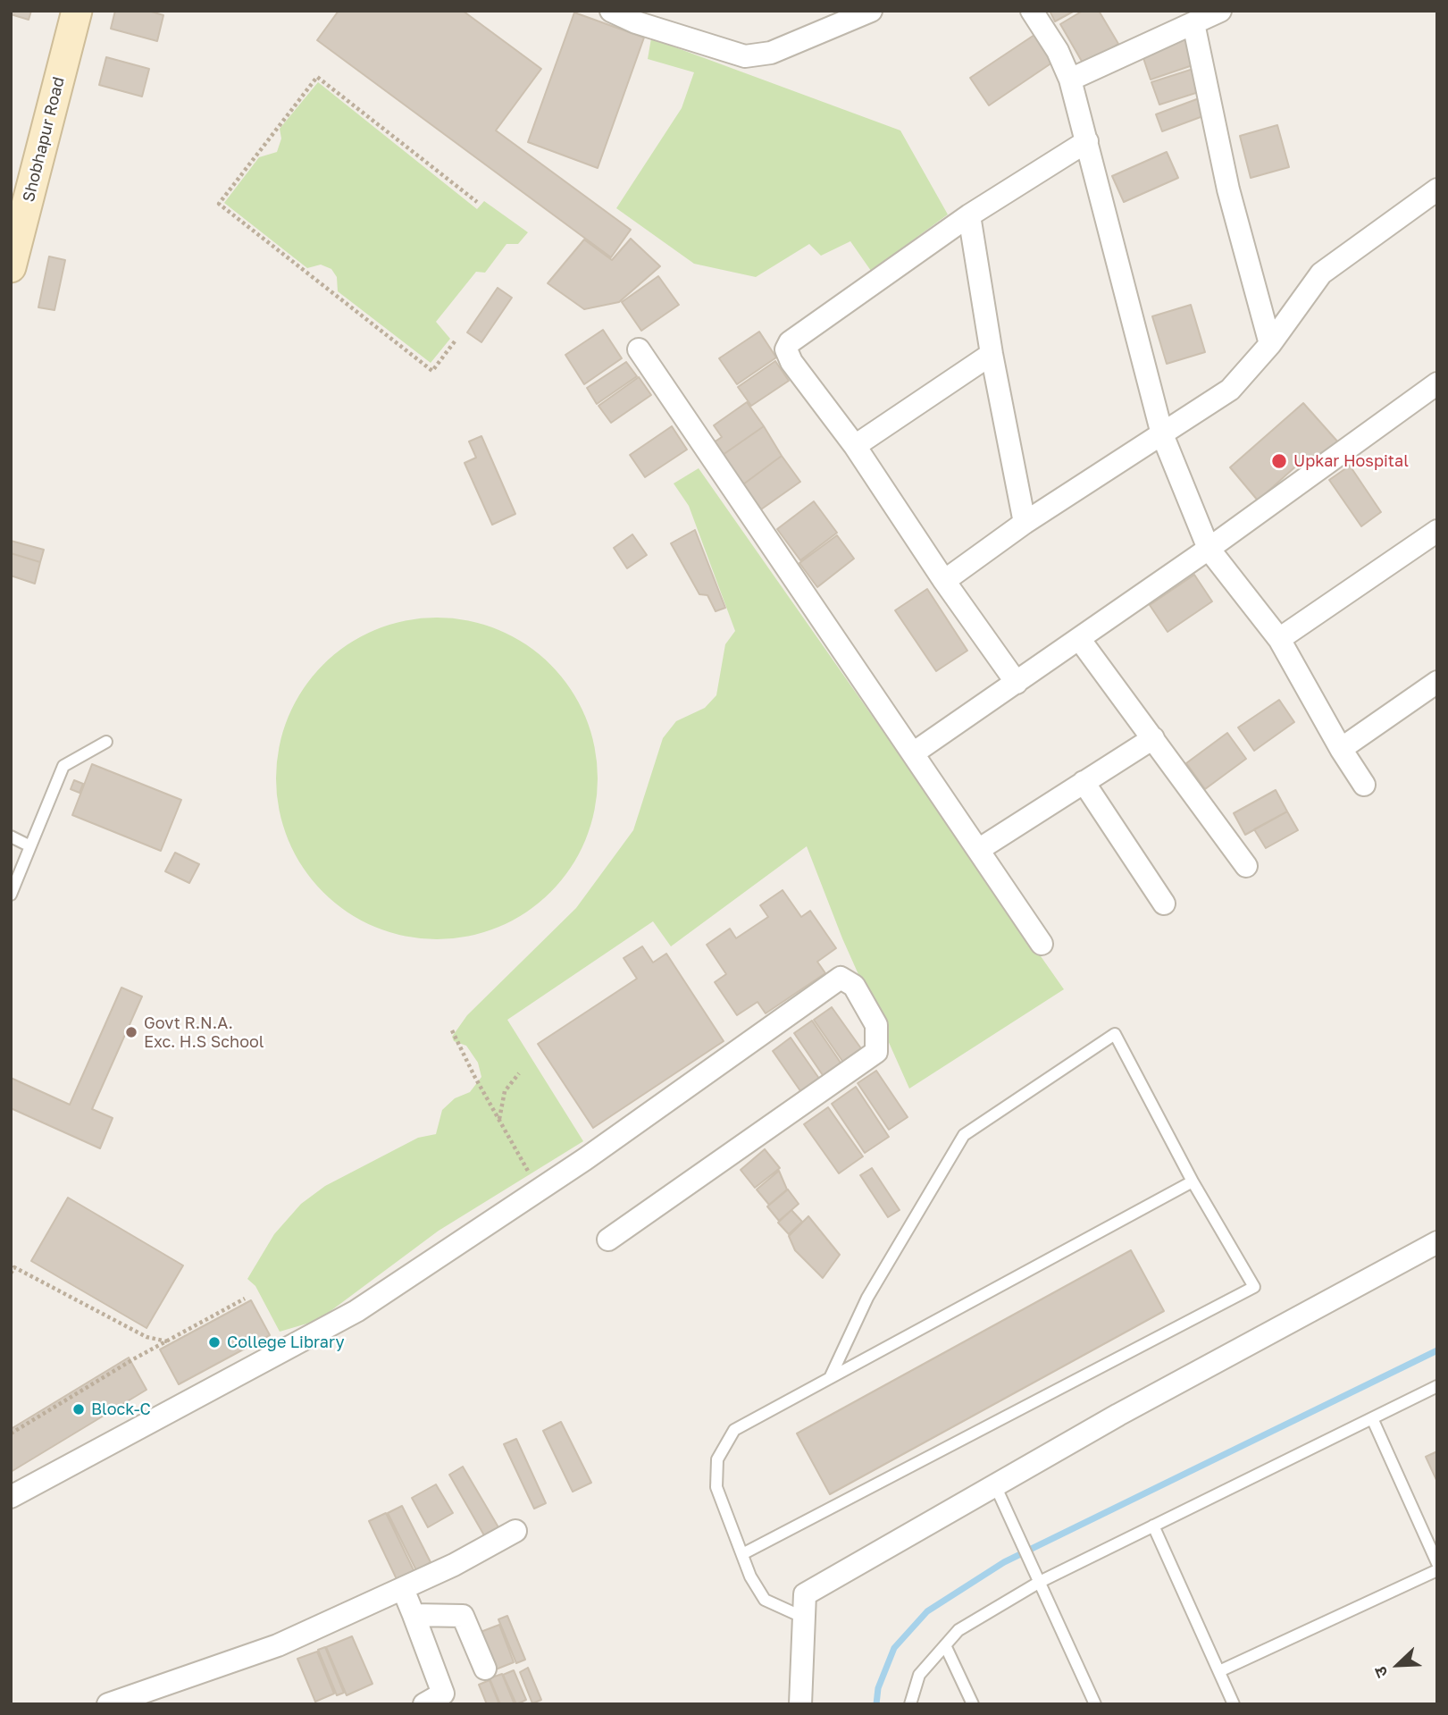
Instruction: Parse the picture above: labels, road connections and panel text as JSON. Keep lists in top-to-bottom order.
{
  "streets": {
    "main road": ["Shobhapur Road"]
  },
  "places": [
    "Upkar Hospital",
    "Govt R.N.A. Exc. H.S School",
    "College Library",
    "Block-C"
  ],
  "north": "bottom left"
}
